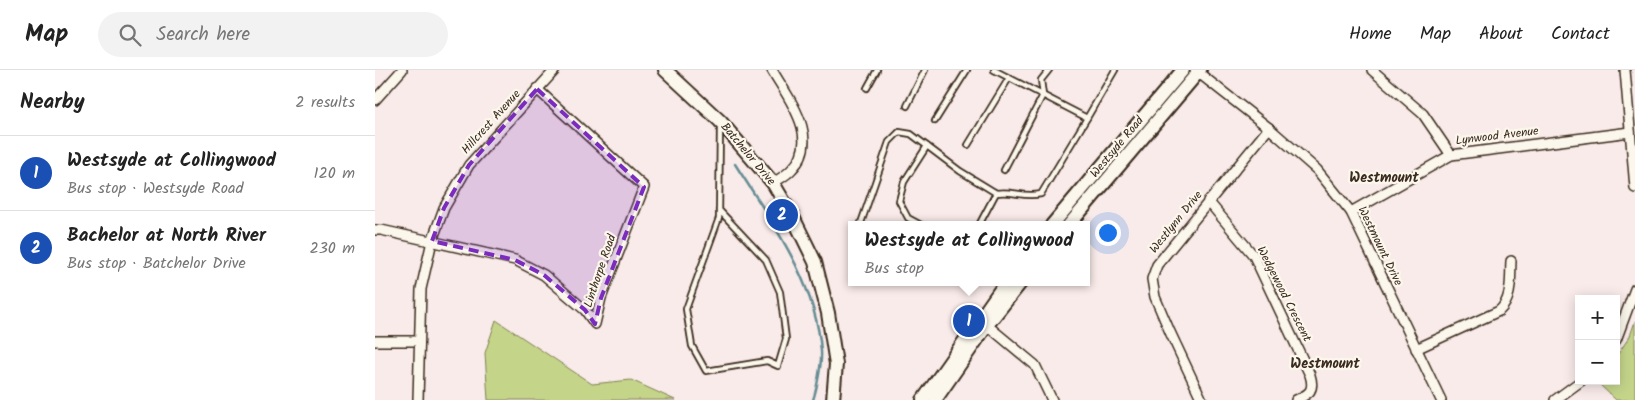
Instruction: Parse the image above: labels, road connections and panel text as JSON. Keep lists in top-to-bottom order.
{
  "streets": {
    "main road": ["Westsyde Road", "Batchelor Drive"],
    "street": [
      "Hillcrest Avenue",
      "Lynwood Avenue",
      "Westlynn Drive",
      "Westmount Drive",
      "Linthorpe Road",
      "Wedgewood Crescent"
    ]
  },
  "crossings": [
    ["Hillcrest Avenue", "Linthorpe Road"],
    ["Lynwood Avenue", "Westmount Drive"],
    ["Westsyde Road", "Westmount Drive"],
    ["Westlynn Drive", "Westmount Drive"],
    ["Westlynn Drive", "Wedgewood Crescent"]
  ],
  "districts": ["Westmount", "Westmount"],
  "page": {
    "header": "Map",
    "search": "Search here",
    "nav": [
      "Home",
      "Map",
      "About",
      "Contact"
    ],
    "heading": ["Nearby", "2 results"],
    "list": [
      {
        "mark": "1",
        "name": "Westsyde at Collingwood",
        "note": "Bus stop · Westsyde Road",
        "value": "120 m"
      },
      {
        "mark": "2",
        "name": "Bachelor at North River",
        "note": "Bus stop · Batchelor Drive",
        "value": "230 m"
      }
    ],
    "pins": ["2", "1"],
    "popup": ["Westsyde at Collingwood", "Bus stop"],
    "map_buttons": ["+", "−"]
  }
}
